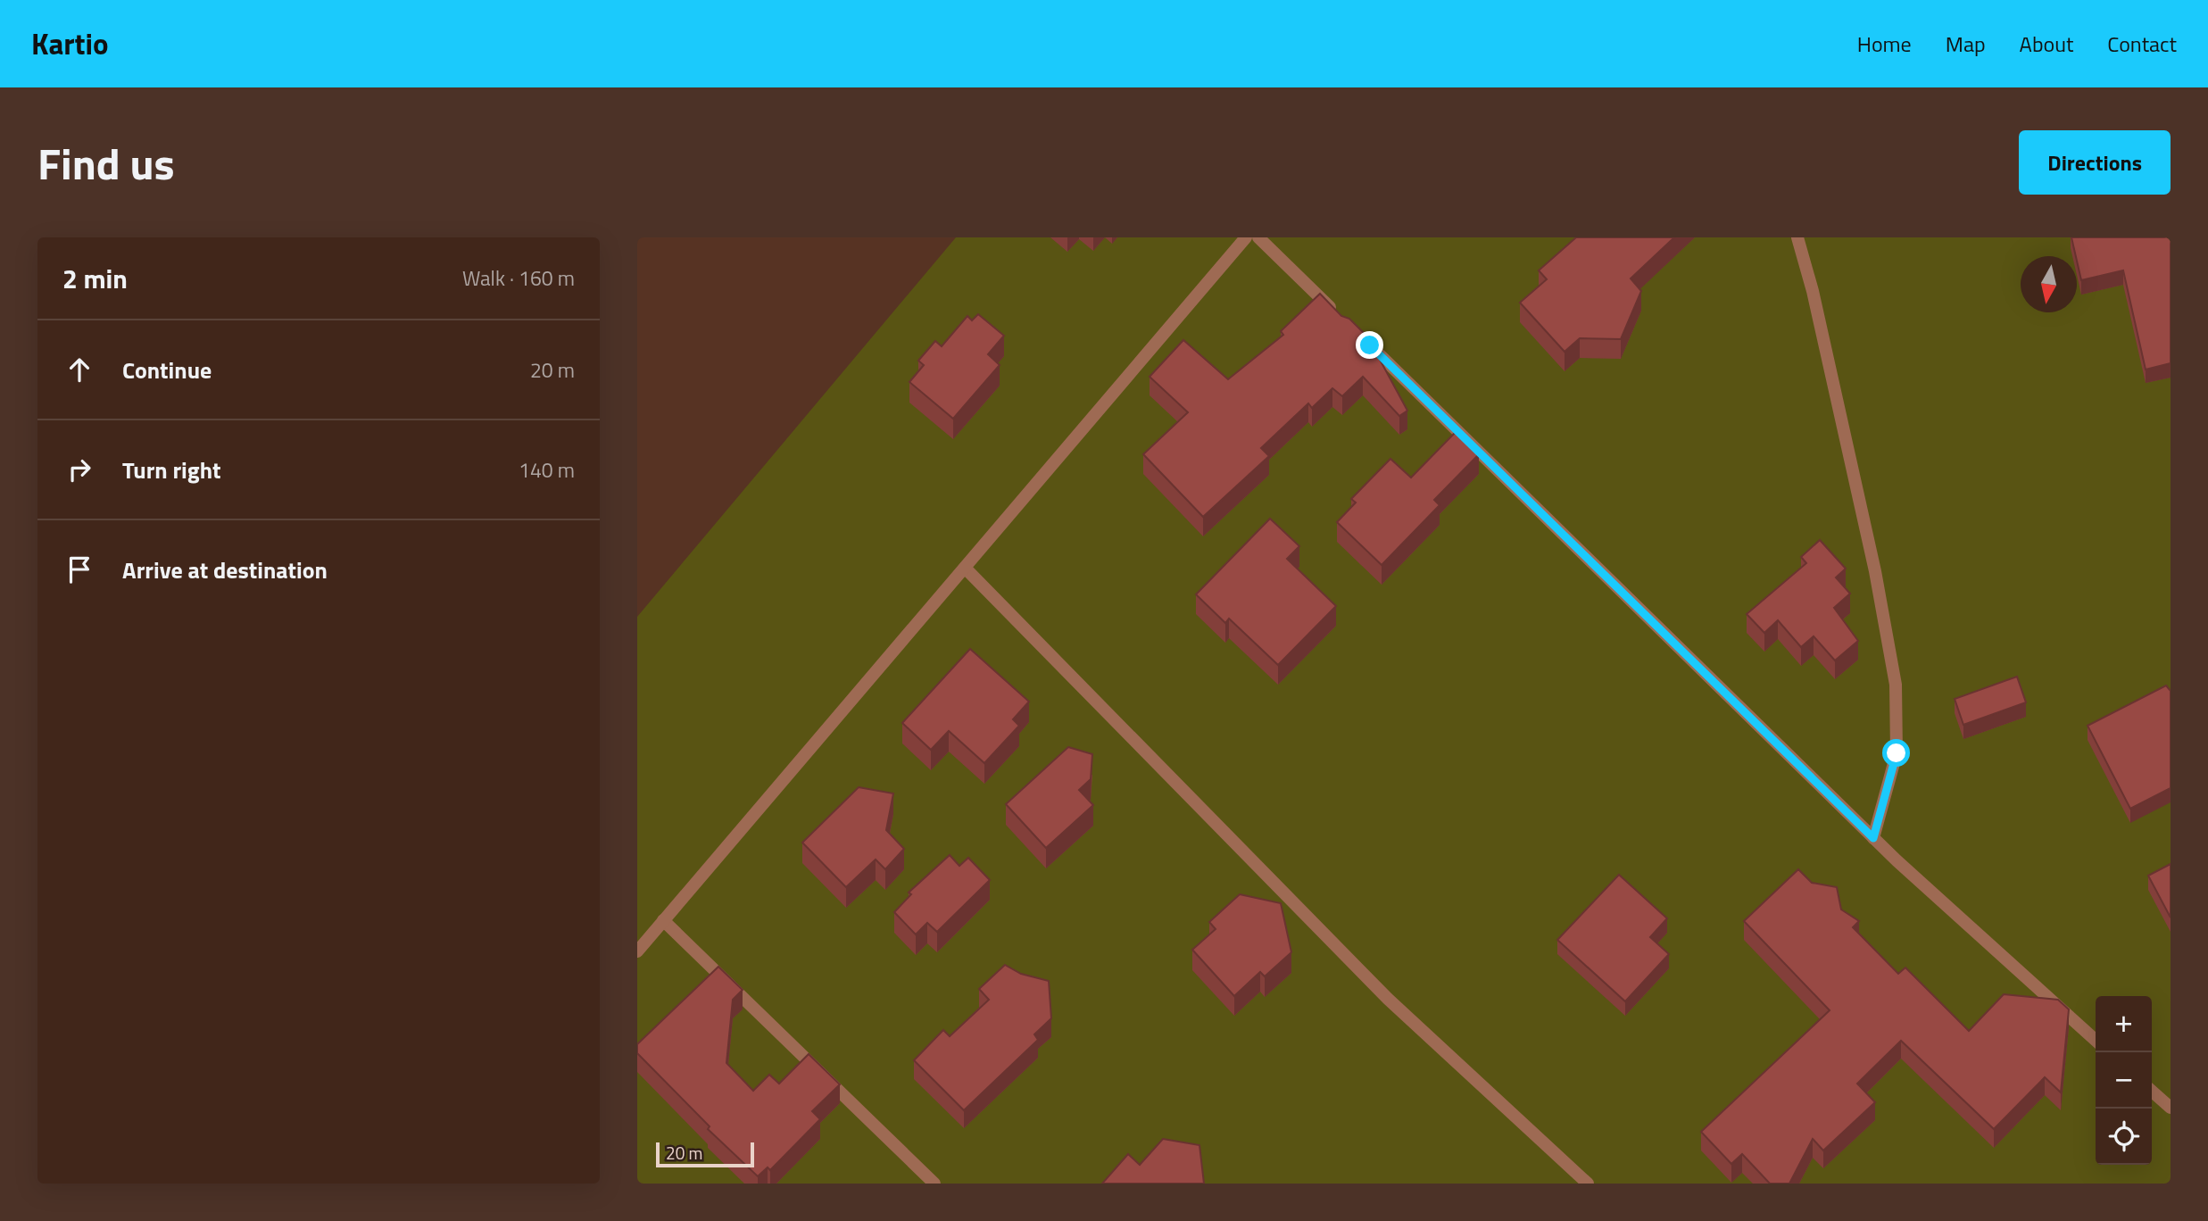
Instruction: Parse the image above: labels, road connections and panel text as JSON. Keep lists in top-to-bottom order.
{
  "scale_bar": "20 m",
  "north": "bottom",
  "page": {
    "header": "Kartio",
    "nav": [
      "Home",
      "Map",
      "About",
      "Contact"
    ],
    "title": "Find us",
    "buttons": "Directions",
    "heading": ["2 min", "Walk · 160 m"],
    "list": [
      ["Continue", "20 m"],
      ["Turn right", "140 m"],
      "Arrive at destination"
    ],
    "map_buttons": ["+", "−"],
    "scale": "20 m"
  }
}
